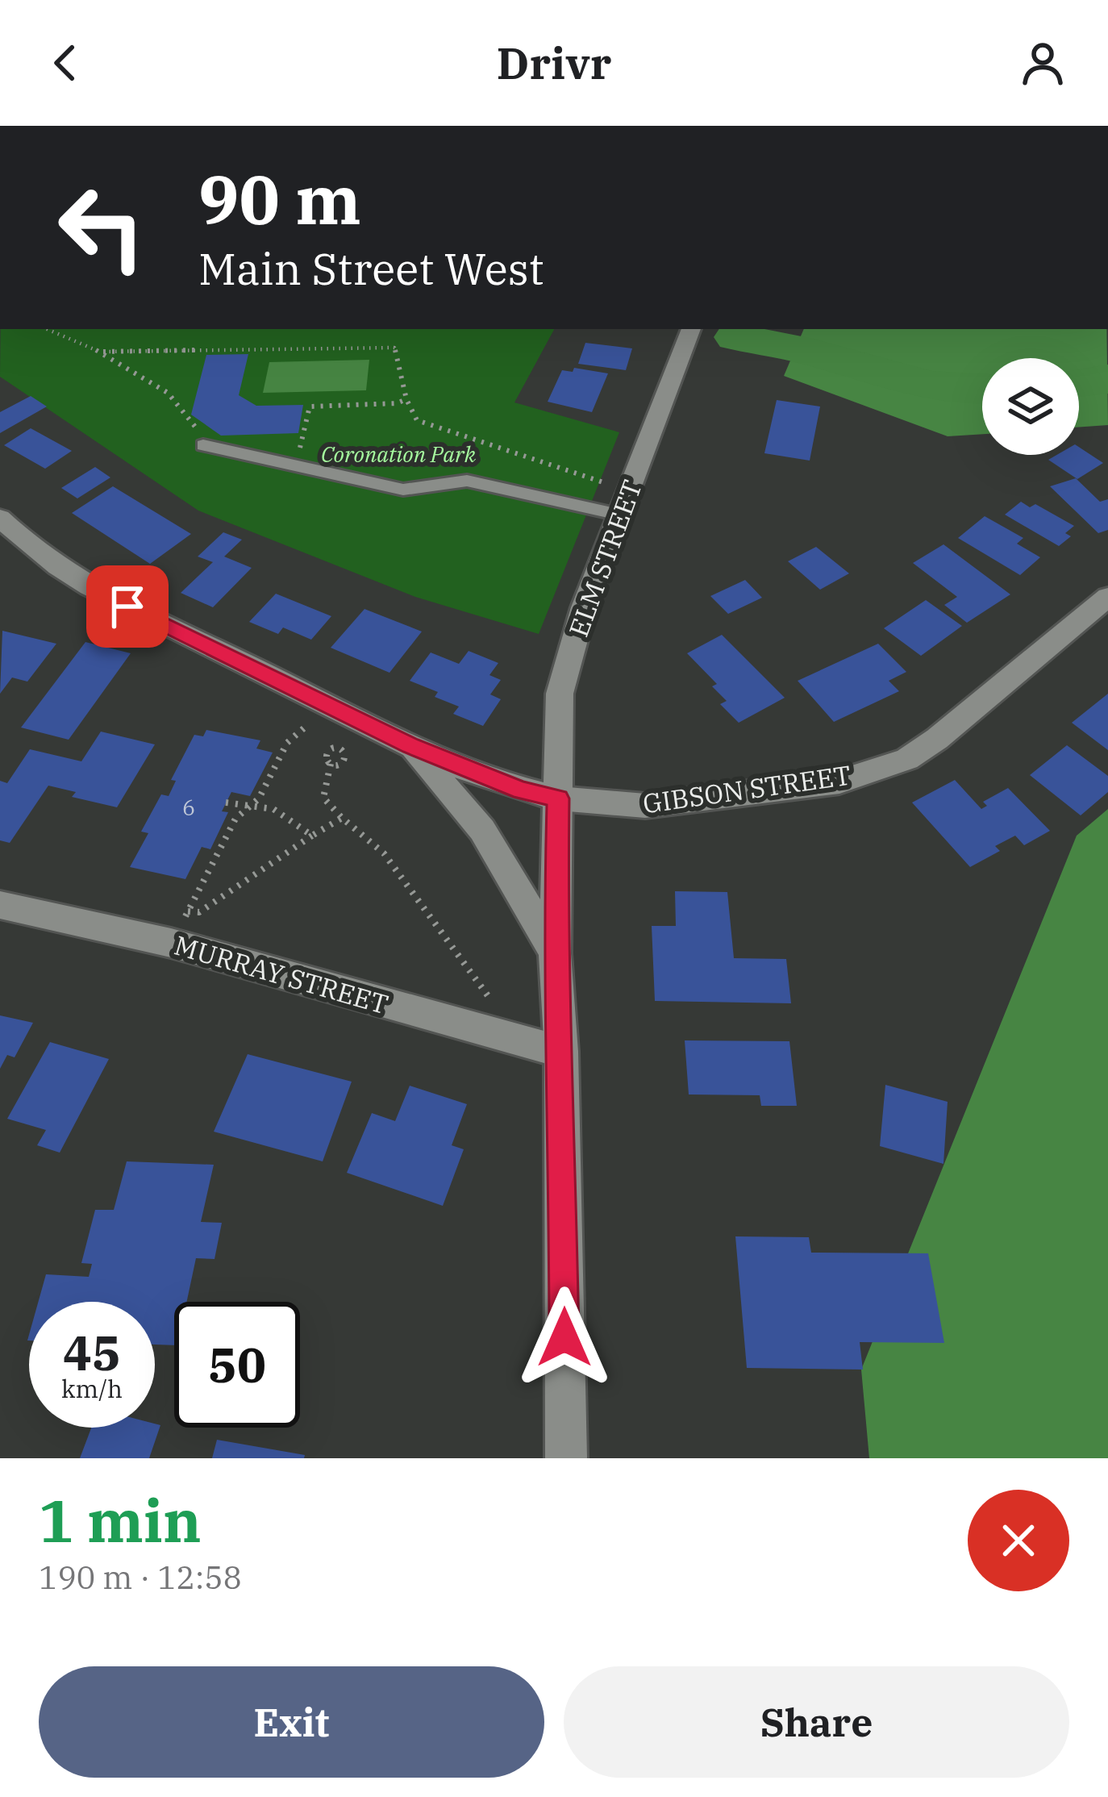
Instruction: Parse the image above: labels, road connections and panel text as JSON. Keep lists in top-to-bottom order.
{
  "streets": {
    "main road": ["ELM STREET", "GIBSON STREET", "MURRAY STREET"]
  },
  "crossings": [
    ["ELM STREET", "GIBSON STREET"],
    ["ELM STREET", "MURRAY STREET"]
  ],
  "parks": ["Coronation Park"],
  "house_numbers": ["6"],
  "page": {
    "header": "Drivr",
    "turn": ["90 m", "Main Street West"],
    "speed": "45 km/h",
    "limit": "50",
    "heading": ["1 min", "190 m · 12:58"],
    "buttons": ["Exit", "Share"]
  }
}
